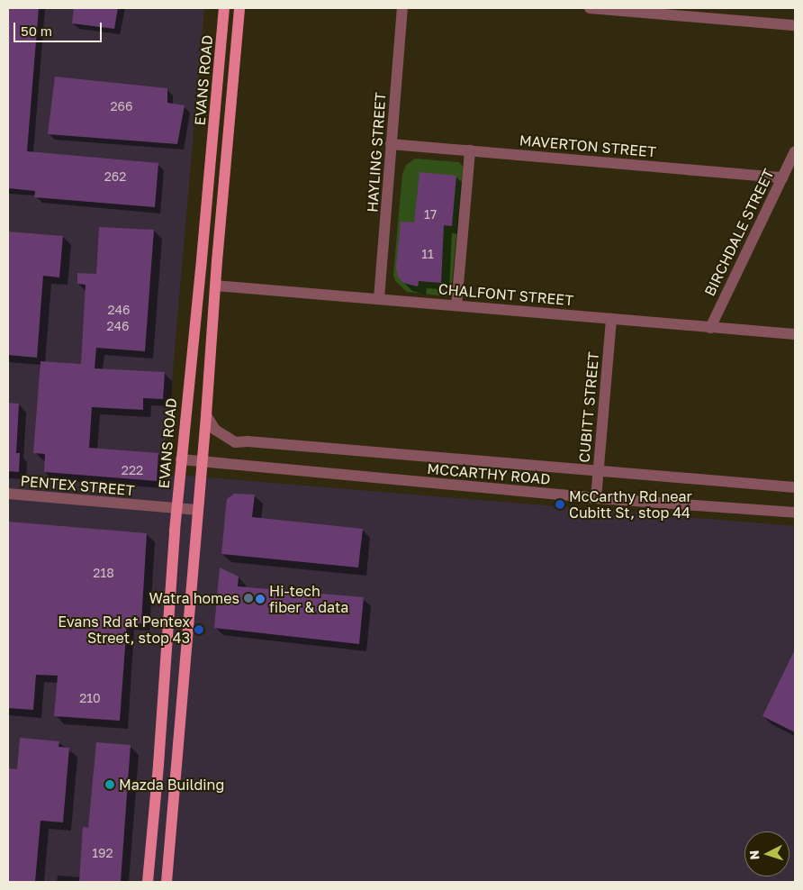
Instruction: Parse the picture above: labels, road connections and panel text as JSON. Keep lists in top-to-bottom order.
{
  "streets": {
    "main road": ["EVANS ROAD"],
    "street": [
      "MAVERTON STREET",
      "HAYLING STREET",
      "BIRCHDALE STREET",
      "CHALFONT STREET",
      "CUBITT STREET",
      "MCCARTHY ROAD",
      "PENTEX STREET"
    ]
  },
  "crossings": [
    ["EVANS ROAD", "CHALFONT STREET"],
    ["EVANS ROAD", "MCCARTHY ROAD"],
    ["EVANS ROAD", "PENTEX STREET"],
    ["MAVERTON STREET", "HAYLING STREET"],
    ["MAVERTON STREET", "BIRCHDALE STREET"],
    ["HAYLING STREET", "CHALFONT STREET"],
    ["BIRCHDALE STREET", "CHALFONT STREET"],
    ["CHALFONT STREET", "CUBITT STREET"],
    ["CUBITT STREET", "MCCARTHY ROAD"]
  ],
  "places": [
    "McCarthy Rd near Cubitt St, stop 44",
    "Watra homes",
    "Hi-tech fiber & data",
    "Evans Rd at Pentex Street, stop 43",
    "Mazda Building"
  ],
  "house_numbers": [
    "266",
    "262",
    "17",
    "11",
    "246",
    "246",
    "222",
    "218",
    "210",
    "192"
  ],
  "scale_bar": "50 m",
  "north": "left"
}
